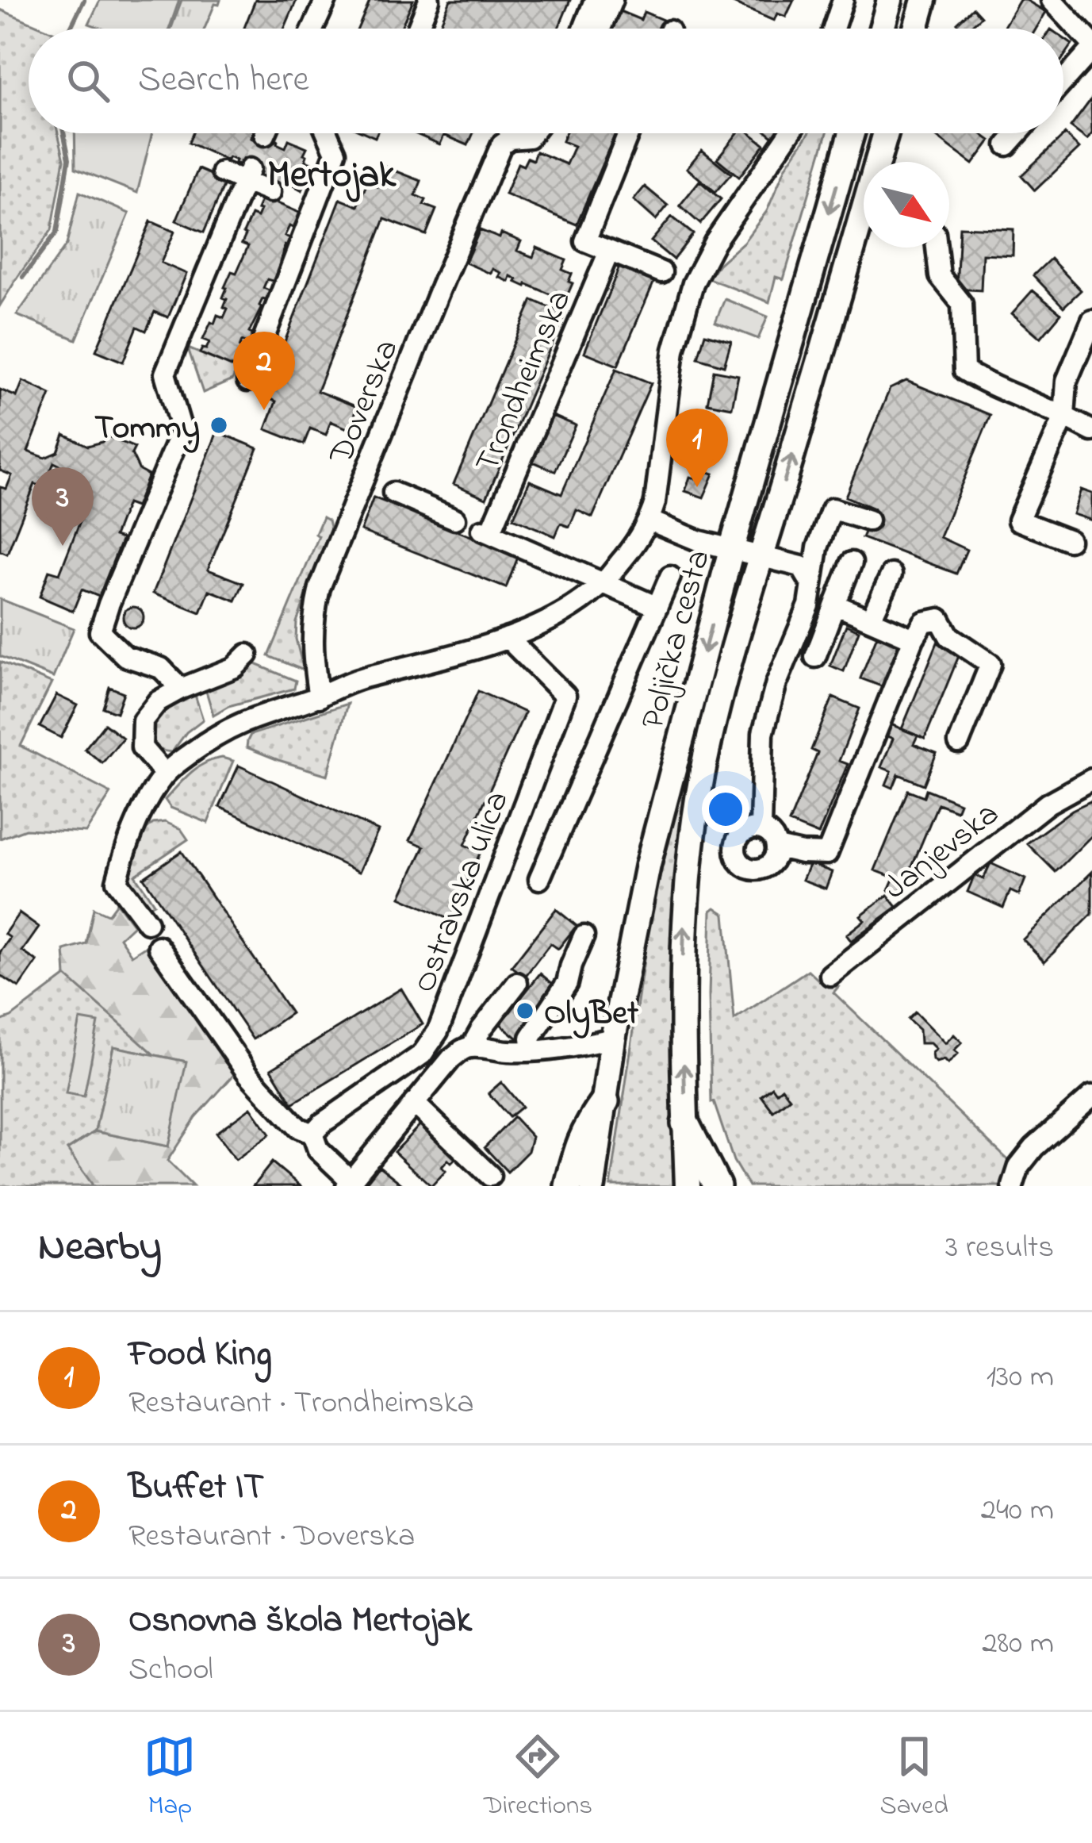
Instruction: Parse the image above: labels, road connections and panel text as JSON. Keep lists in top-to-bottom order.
{
  "streets": {
    "main road": ["Poljička cesta"],
    "street": [
      "Trondheimska",
      "Doverska",
      "Janjevska",
      "Ostravska ulica"
    ]
  },
  "districts": ["Mertojak"],
  "places": ["Tommy", "OlyBet"],
  "north": "bottom right",
  "page": {
    "search": "Search here",
    "pins": ["2", "1", "3"],
    "heading": ["Nearby", "3 results"],
    "list": [
      {
        "mark": "1",
        "name": "Food King",
        "note": "Restaurant · Trondheimska",
        "value": "130 m"
      },
      {
        "mark": "2",
        "name": "Buffet IT",
        "note": "Restaurant · Doverska",
        "value": "240 m"
      },
      {
        "mark": "3",
        "name": "Osnovna škola Mertojak",
        "note": "School",
        "value": "280 m"
      }
    ],
    "nav": ["Map", "Directions", "Saved"]
  }
}
